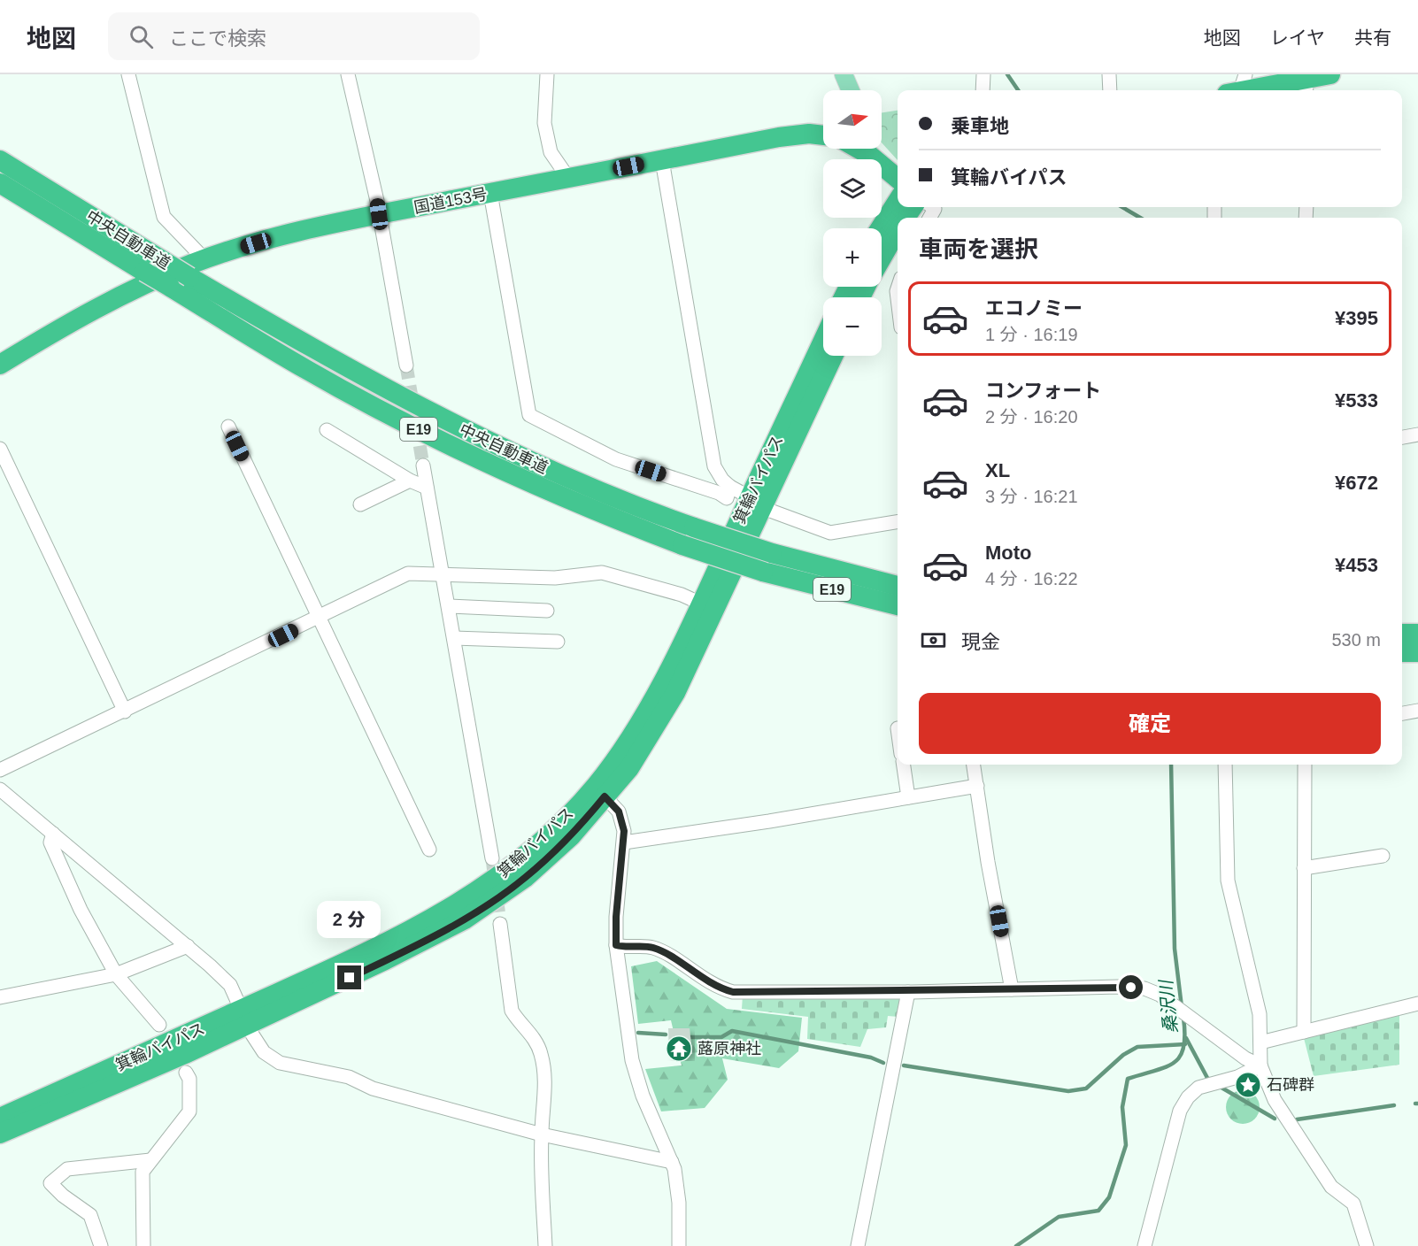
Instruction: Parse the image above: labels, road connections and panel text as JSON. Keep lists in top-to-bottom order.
{
  "streets": {
    "highway": [
      "国道153号",
      "中央自動車道",
      "E19",
      "箕輪バイパス"
    ]
  },
  "water": ["桑沢川"],
  "places": {
    "temple": ["蕗原神社"],
    "place": ["石碑群"]
  },
  "north": "right",
  "page": {
    "header": "地図",
    "search": "ここで検索",
    "nav": ["地図", "レイヤ", "共有"],
    "map_buttons": ["+", "−"],
    "banner": ["乗車地", "箕輪バイパス"],
    "heading": "車両を選択",
    "list": [
      {
        "name": "エコノミー",
        "note": "1 分 · 16:19",
        "value": "¥395"
      },
      {
        "name": "コンフォート",
        "note": "2 分 · 16:20",
        "value": "¥533"
      },
      {
        "name": "XL",
        "note": "3 分 · 16:21",
        "value": "¥672"
      },
      {
        "name": "Moto",
        "note": "4 分 · 16:22",
        "value": "¥453"
      }
    ],
    "pay": ["現金", "530 m"],
    "buttons": "確定",
    "bubble": "2 分"
  }
}
